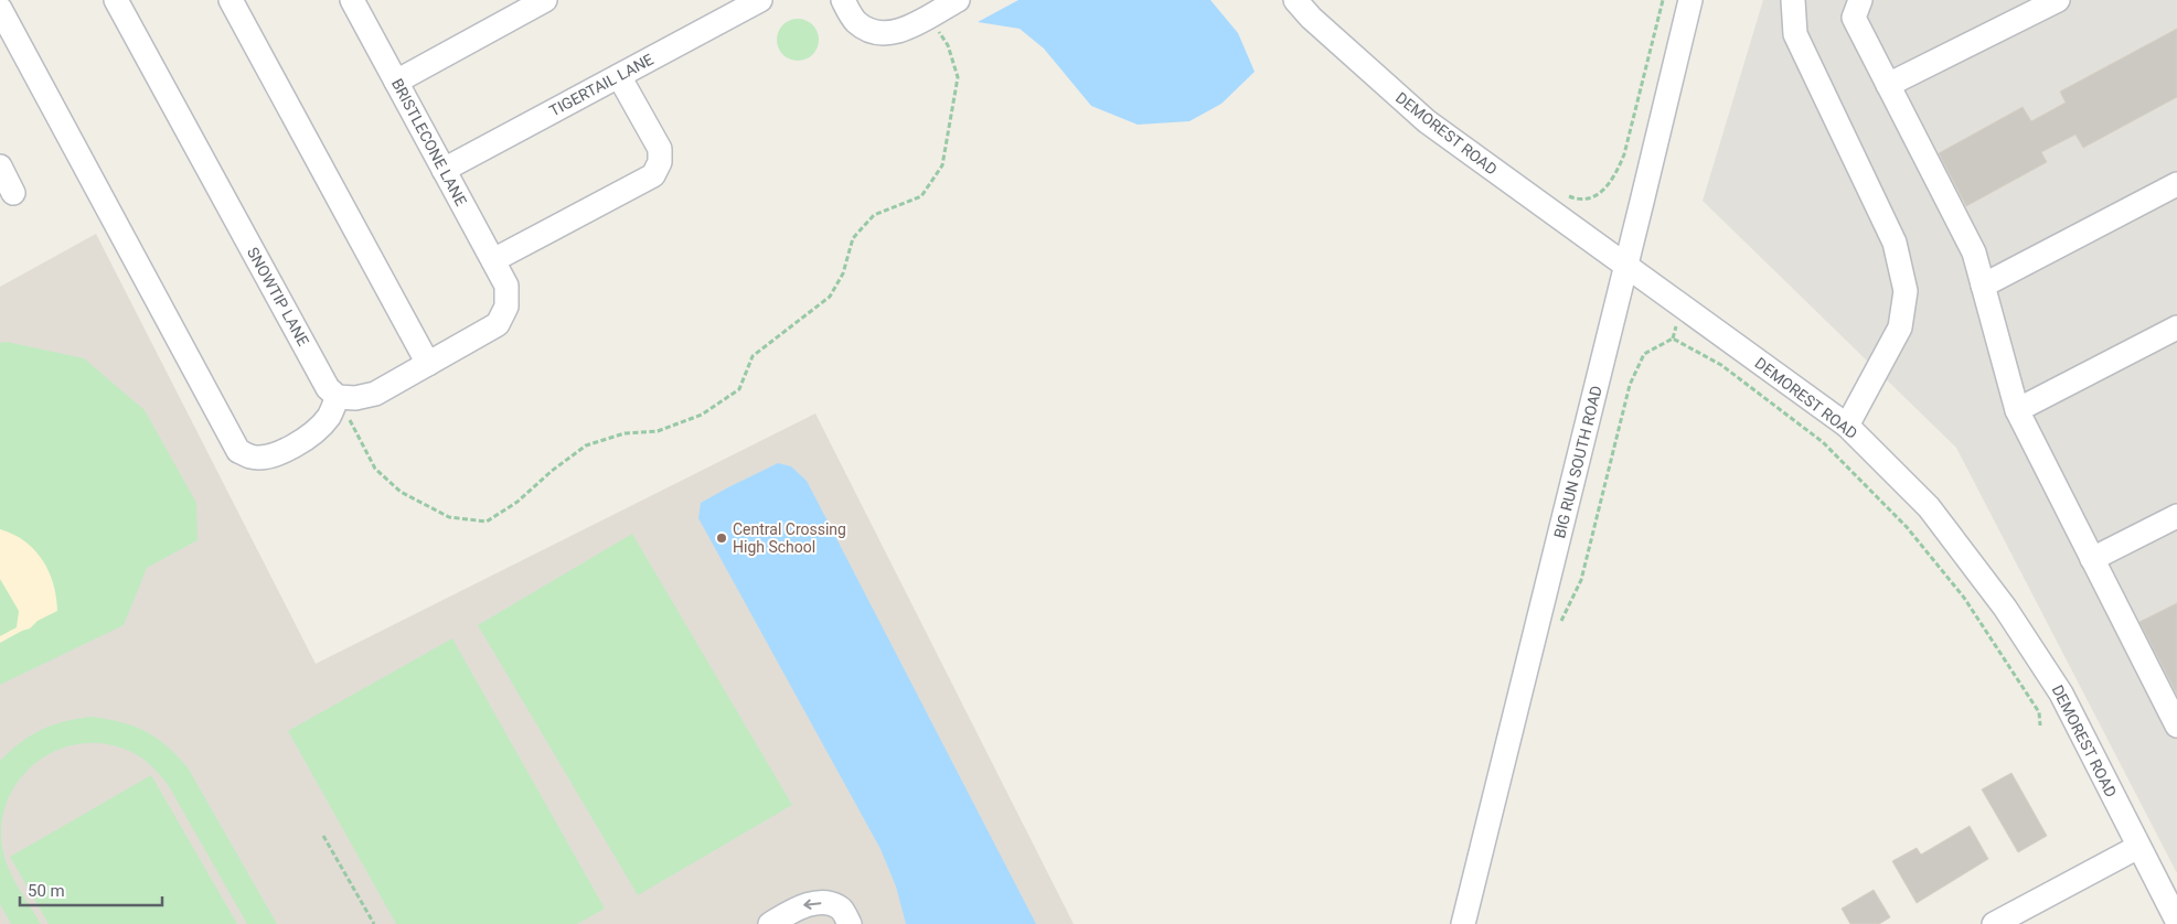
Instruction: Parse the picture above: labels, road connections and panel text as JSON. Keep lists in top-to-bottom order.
{
  "streets": {
    "street": [
      "TIGERTAIL LANE",
      "DEMOREST ROAD",
      "BRISTLECONE LANE",
      "SNOWTIP LANE",
      "BIG RUN SOUTH ROAD"
    ]
  },
  "crossings": [
    ["TIGERTAIL LANE", "BRISTLECONE LANE"],
    ["DEMOREST ROAD", "BIG RUN SOUTH ROAD"]
  ],
  "places": ["Central Crossing High School"],
  "scale_bar": "50 m"
}
